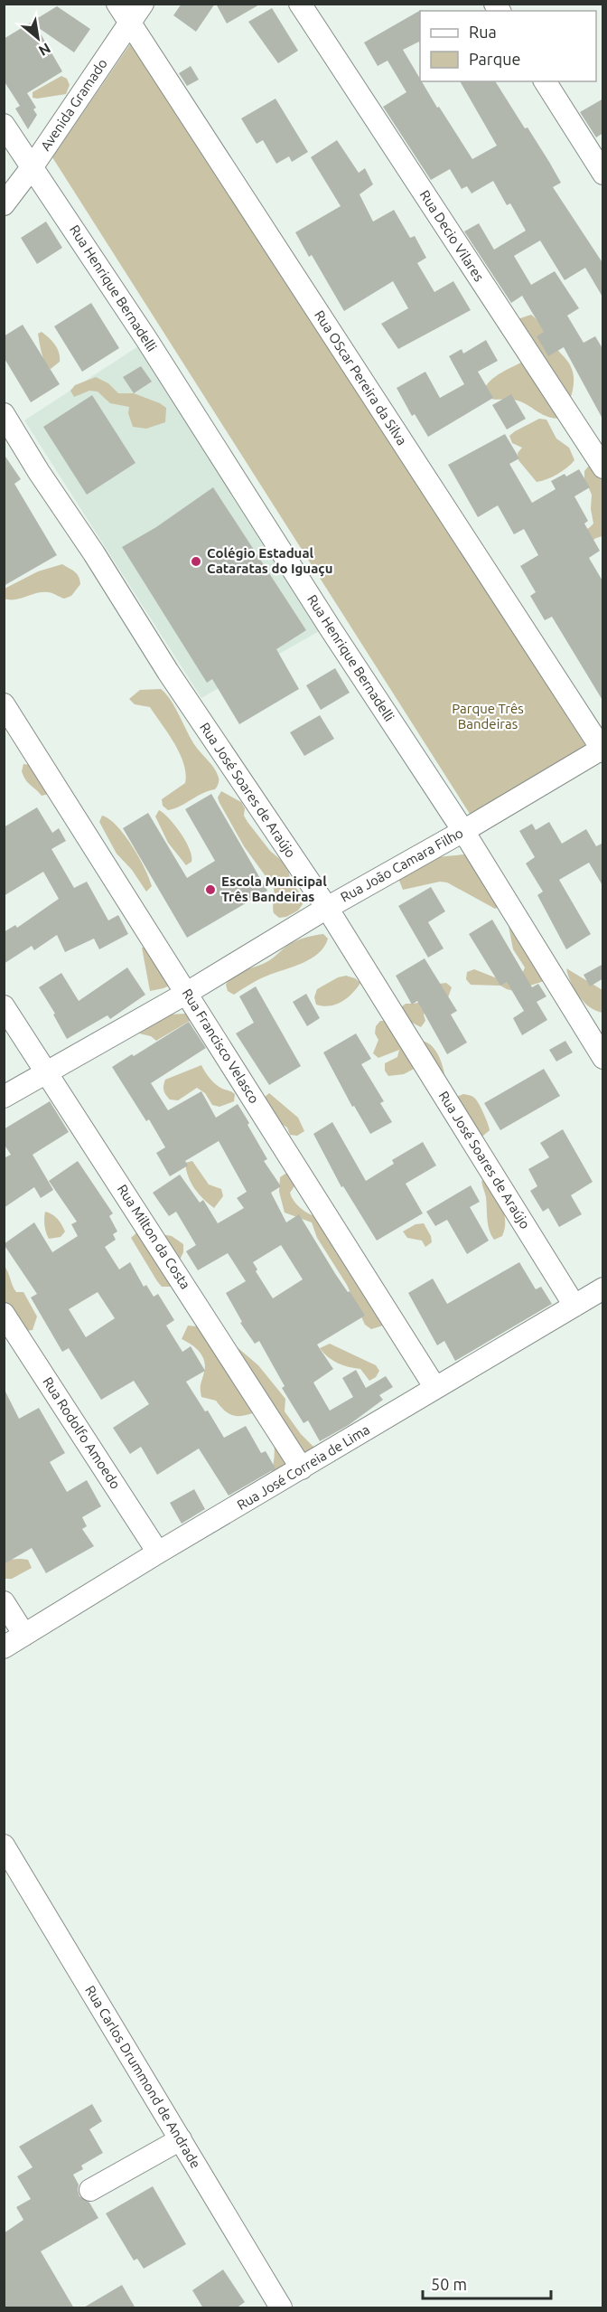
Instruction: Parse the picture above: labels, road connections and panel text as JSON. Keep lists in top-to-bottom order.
{
  "streets": {
    "street": [
      "Avenida Gramado",
      "Rua Decio Vilares",
      "Rua Henrique Bernadelli",
      "Rua OScar Pereira da Silva",
      "Rua José Soares de Araújo",
      "Rua João Camara Filho",
      "Rua Francisco Velasco",
      "Rua Milton da Costa",
      "Rua Rodolfo Amoedo",
      "Rua José Correia de Lima",
      "Rua Carlos Drummond de Andrade"
    ]
  },
  "crossings": [
    ["Avenida Gramado", "Rua Henrique Bernadelli"],
    ["Avenida Gramado", "Rua OScar Pereira da Silva"],
    ["Rua Henrique Bernadelli", "Rua João Camara Filho"],
    ["Rua OScar Pereira da Silva", "Rua João Camara Filho"],
    ["Rua José Soares de Araújo", "Rua João Camara Filho"],
    ["Rua José Soares de Araújo", "Rua José Correia de Lima"],
    ["Rua João Camara Filho", "Rua Francisco Velasco"],
    ["Rua João Camara Filho", "Rua Milton da Costa"],
    ["Rua Francisco Velasco", "Rua José Correia de Lima"],
    ["Rua Milton da Costa", "Rua José Correia de Lima"],
    ["Rua Rodolfo Amoedo", "Rua José Correia de Lima"]
  ],
  "parks": ["Parque Três Bandeiras"],
  "places": ["Colégio Estadual Cataratas do Iguaçu", "Escola Municipal Três Bandeiras"],
  "legend": ["Rua", "Parque"],
  "scale_bar": "50 m",
  "north": "bottom right"
}
